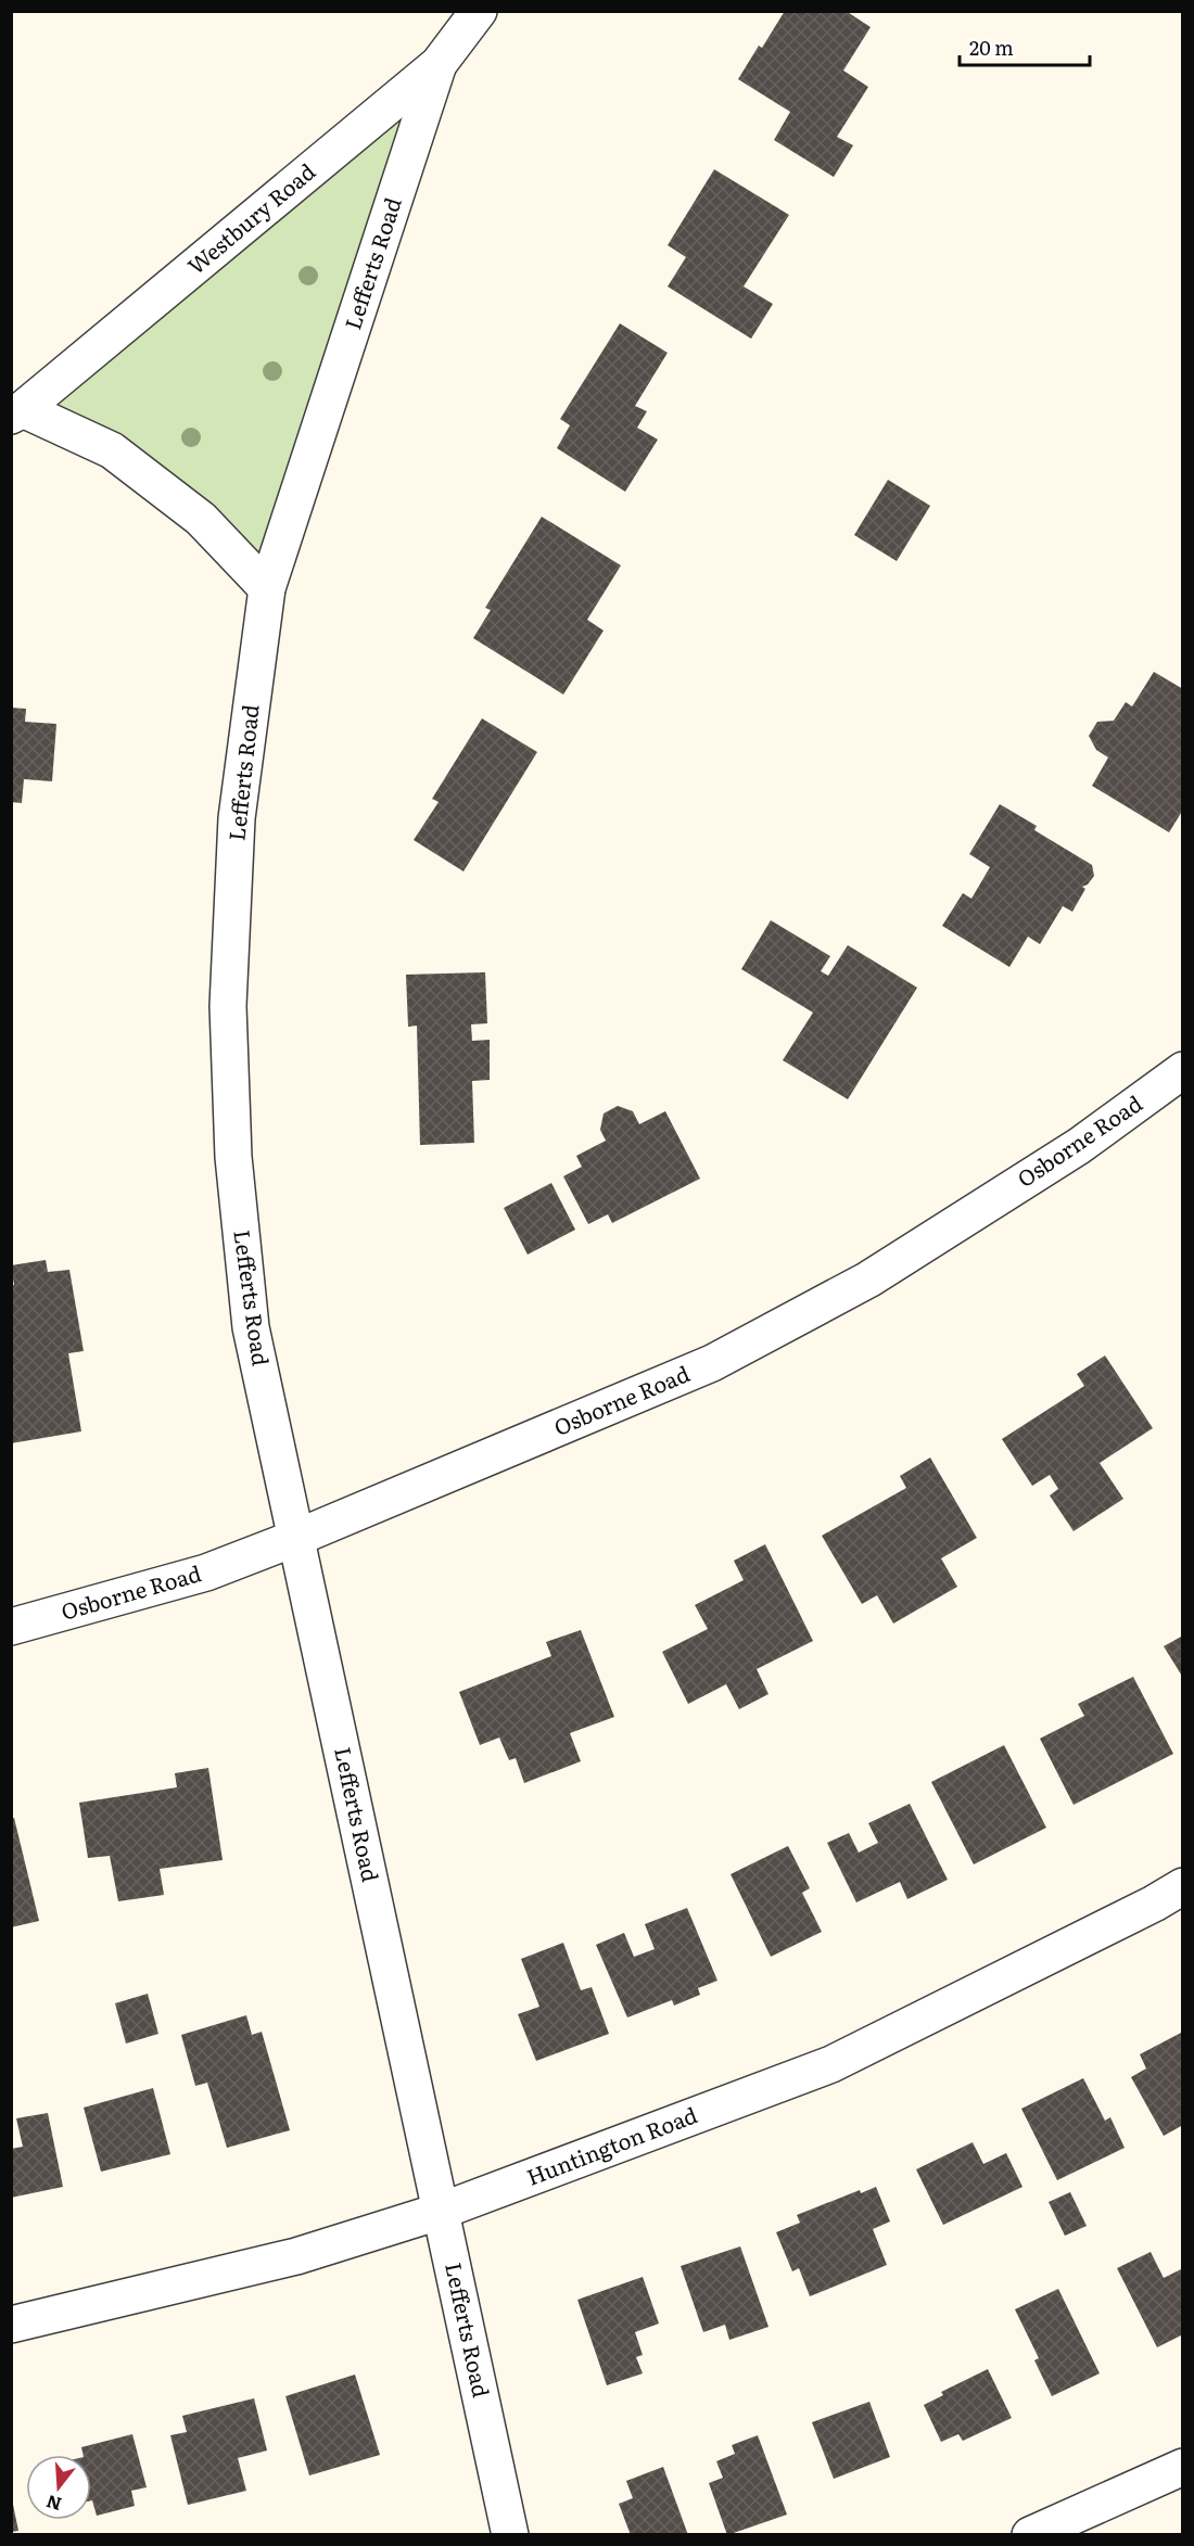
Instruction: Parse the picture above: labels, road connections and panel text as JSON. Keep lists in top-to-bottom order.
{
  "streets": {
    "street": [
      "Westbury Road",
      "Lefferts Road",
      "Osborne Road",
      "Huntington Road"
    ]
  },
  "crossings": [
    ["Westbury Road", "Lefferts Road"],
    ["Lefferts Road", "Osborne Road"],
    ["Lefferts Road", "Huntington Road"]
  ],
  "scale_bar": "20 m",
  "north": "bottom"
}
